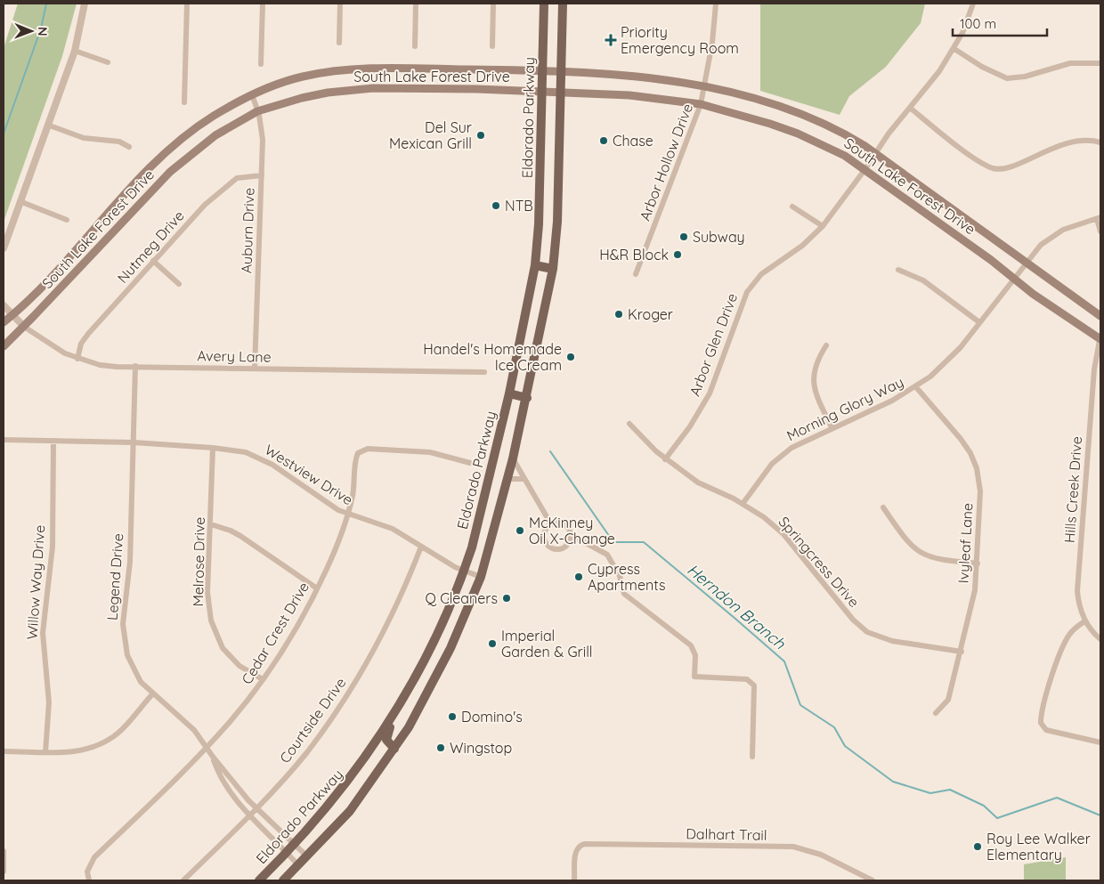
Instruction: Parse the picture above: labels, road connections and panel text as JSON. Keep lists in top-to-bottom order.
{
  "streets": {
    "main road": ["South Lake Forest Drive", "Eldorado Parkway"],
    "street": [
      "Arbor Hollow Drive",
      "Auburn Drive",
      "Nutmeg Drive",
      "Arbor Glen Drive",
      "Avery Lane",
      "Morning Glory Way",
      "Westview Drive",
      "Hills Creek Drive",
      "Ivyleaf Lane",
      "Melrose Drive",
      "Springcress Drive",
      "Legend Drive",
      "Willow Way Drive",
      "Cedar Crest Drive",
      "Courtside Drive",
      "Dalhart Trail"
    ]
  },
  "crossings": [
    ["South Lake Forest Drive", "Eldorado Parkway"],
    ["South Lake Forest Drive", "Arbor Hollow Drive"],
    ["South Lake Forest Drive", "Auburn Drive"],
    ["South Lake Forest Drive", "Arbor Glen Drive"],
    ["South Lake Forest Drive", "Avery Lane"],
    ["South Lake Forest Drive", "Morning Glory Way"],
    ["South Lake Forest Drive", "Hills Creek Drive"],
    ["Eldorado Parkway", "Westview Drive"],
    ["Eldorado Parkway", "Legend Drive"],
    ["Auburn Drive", "Nutmeg Drive"],
    ["Auburn Drive", "Avery Lane"],
    ["Nutmeg Drive", "Avery Lane"],
    ["Arbor Glen Drive", "Springcress Drive"],
    ["Avery Lane", "Legend Drive"],
    ["Morning Glory Way", "Ivyleaf Lane"],
    ["Morning Glory Way", "Springcress Drive"],
    ["Westview Drive", "Melrose Drive"],
    ["Westview Drive", "Legend Drive"],
    ["Westview Drive", "Willow Way Drive"],
    ["Westview Drive", "Cedar Crest Drive"],
    ["Westview Drive", "Courtside Drive"],
    ["Ivyleaf Lane", "Springcress Drive"],
    ["Melrose Drive", "Cedar Crest Drive"],
    ["Legend Drive", "Cedar Crest Drive"],
    ["Legend Drive", "Courtside Drive"]
  ],
  "water": ["Herndon Branch"],
  "places": {
    "health": ["Priority Emergency Room"],
    "other": [
      "Del Sur Mexican Grill",
      "Chase",
      "NTB",
      "Subway",
      "H&R Block",
      "Kroger",
      "Handel's Homemade Ice Cream",
      "McKinney Oil X-Change",
      "Cypress Apartments",
      "Q Cleaners",
      "Imperial Garden & Grill",
      "Domino's",
      "Wingstop",
      "Roy Lee Walker Elementary"
    ]
  },
  "scale_bar": "100 m",
  "north": "right"
}
